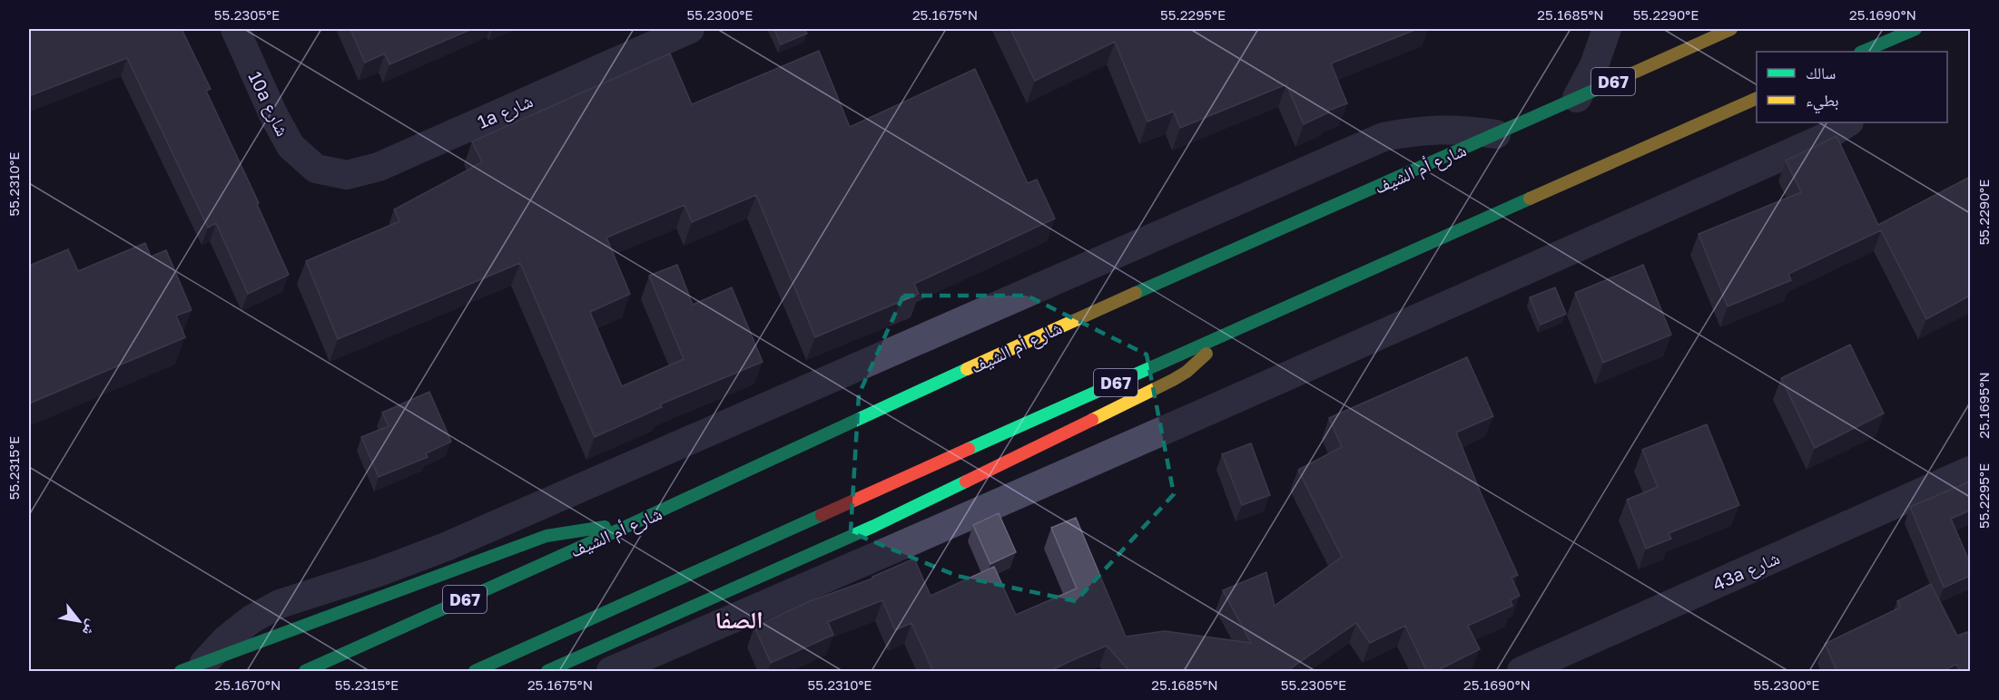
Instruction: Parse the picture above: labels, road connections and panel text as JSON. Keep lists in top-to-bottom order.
{
  "streets": {
    "main road": ["D67", "شارع أم الشيف"],
    "street": ["10a شارع", "1a شارع", "43a شارع"]
  },
  "crossings": [
    ["10a شارع", "1a شارع"]
  ],
  "districts": ["الصفا"],
  "legend": ["سالك", "بطيء"],
  "north": "bottom right",
  "coordinates": [
    "55.2305°E",
    "55.2300°E",
    "25.1675°N",
    "55.2295°E",
    "25.1685°N",
    "55.2290°E",
    "25.1690°N",
    "55.2310°E",
    "25.1695°N",
    "55.2315°E",
    "25.1670°N"
  ]
}
